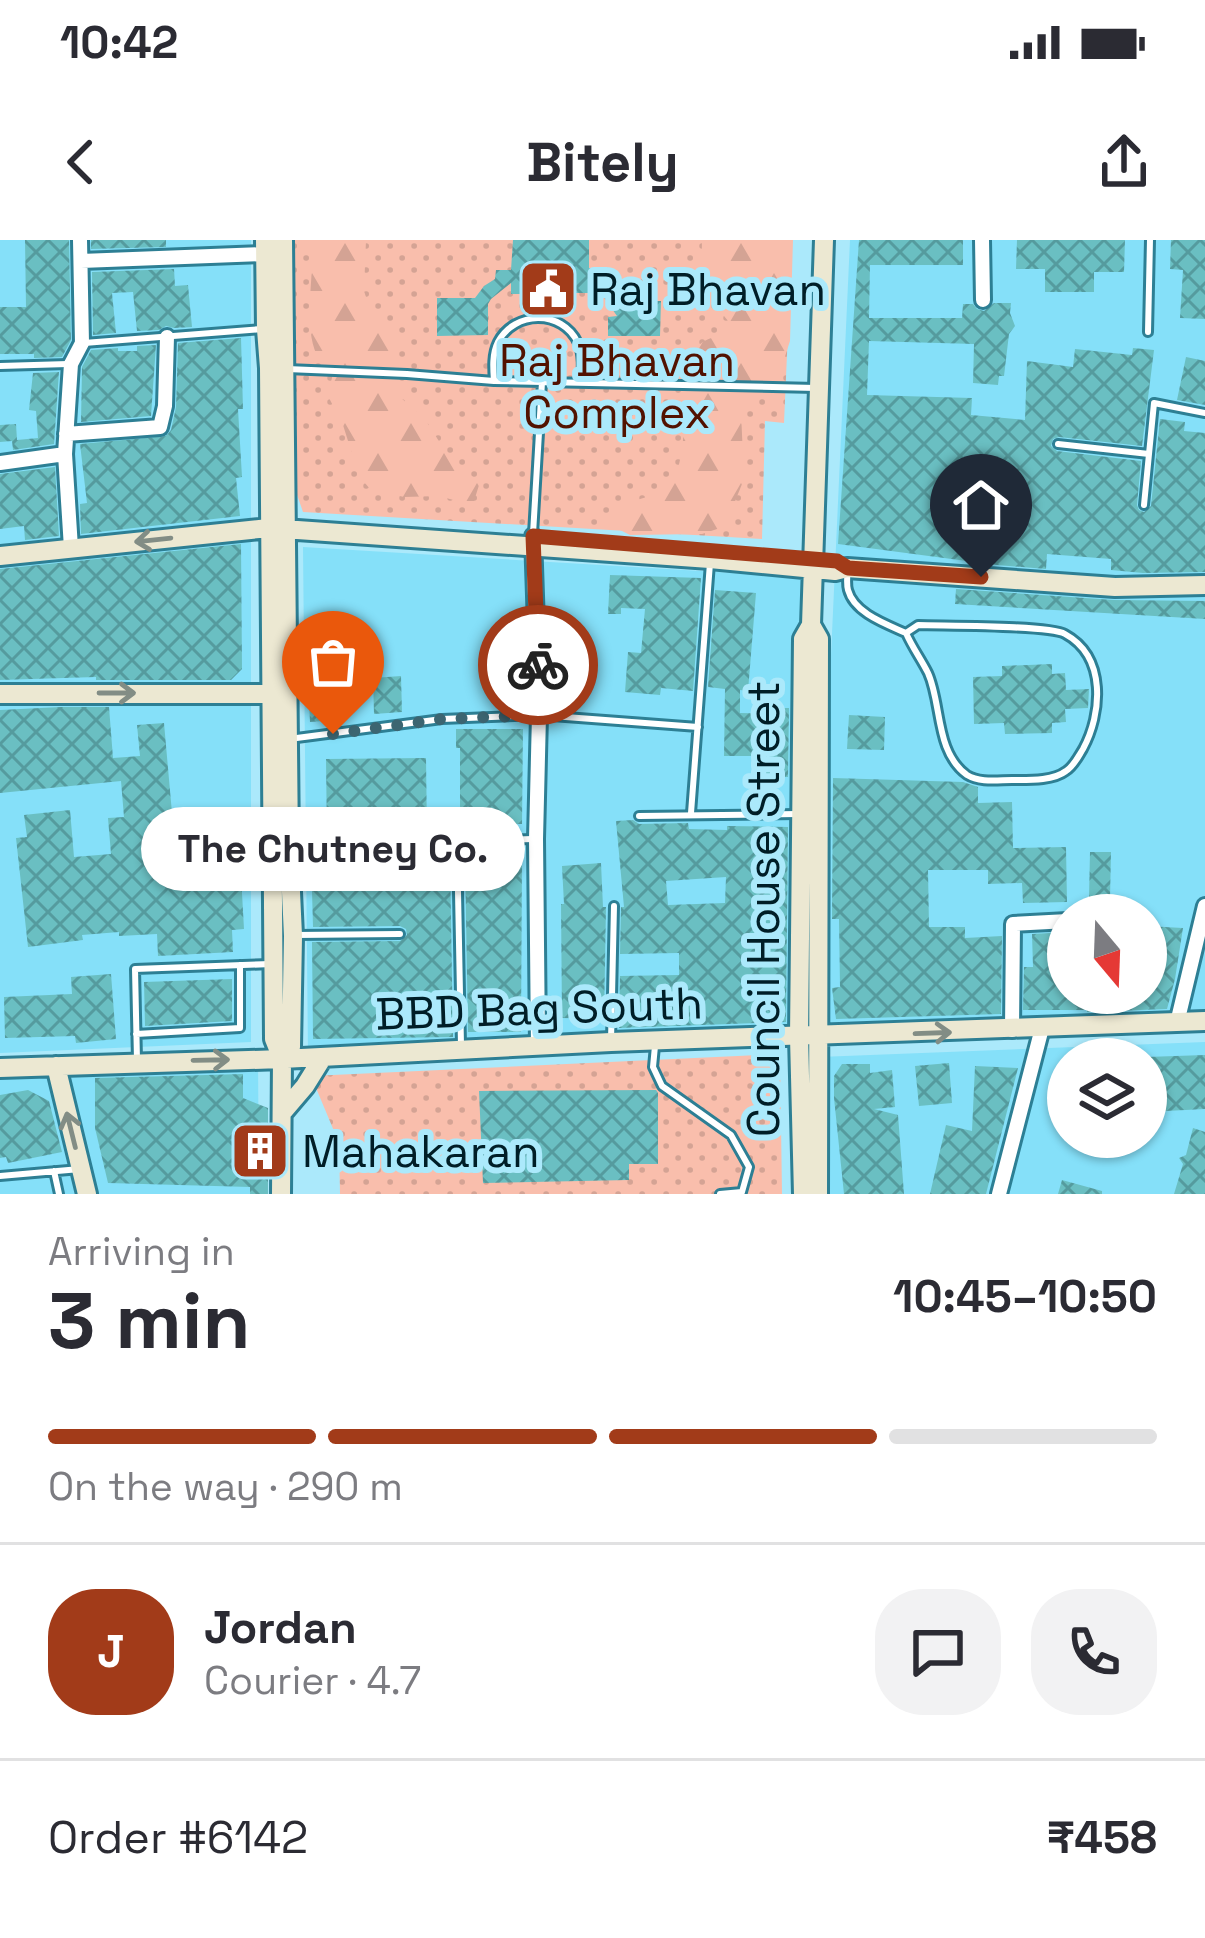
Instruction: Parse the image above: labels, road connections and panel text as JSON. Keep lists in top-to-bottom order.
{
  "streets": {
    "main road": ["Council House Street", "BBD Bag South"]
  },
  "crossings": [
    ["Council House Street", "BBD Bag South"]
  ],
  "parks": ["Raj Bhavan Complex"],
  "places": {
    "public building": ["Raj Bhavan"],
    "other": ["The Chutney Co."],
    "building": ["Mahakaran"]
  },
  "north": "bottom",
  "page": {
    "status": "10:42",
    "header": "Bitely",
    "bubble": "The Chutney Co.",
    "heading": ["3 min", "Arriving in", "10:45–10:50"],
    "panel": [
      "Jordan",
      "Courier · 4.7",
      "Order #6142",
      "₹458"
    ],
    "bar": "On the way · 290 m",
    "round": "J"
  }
}
